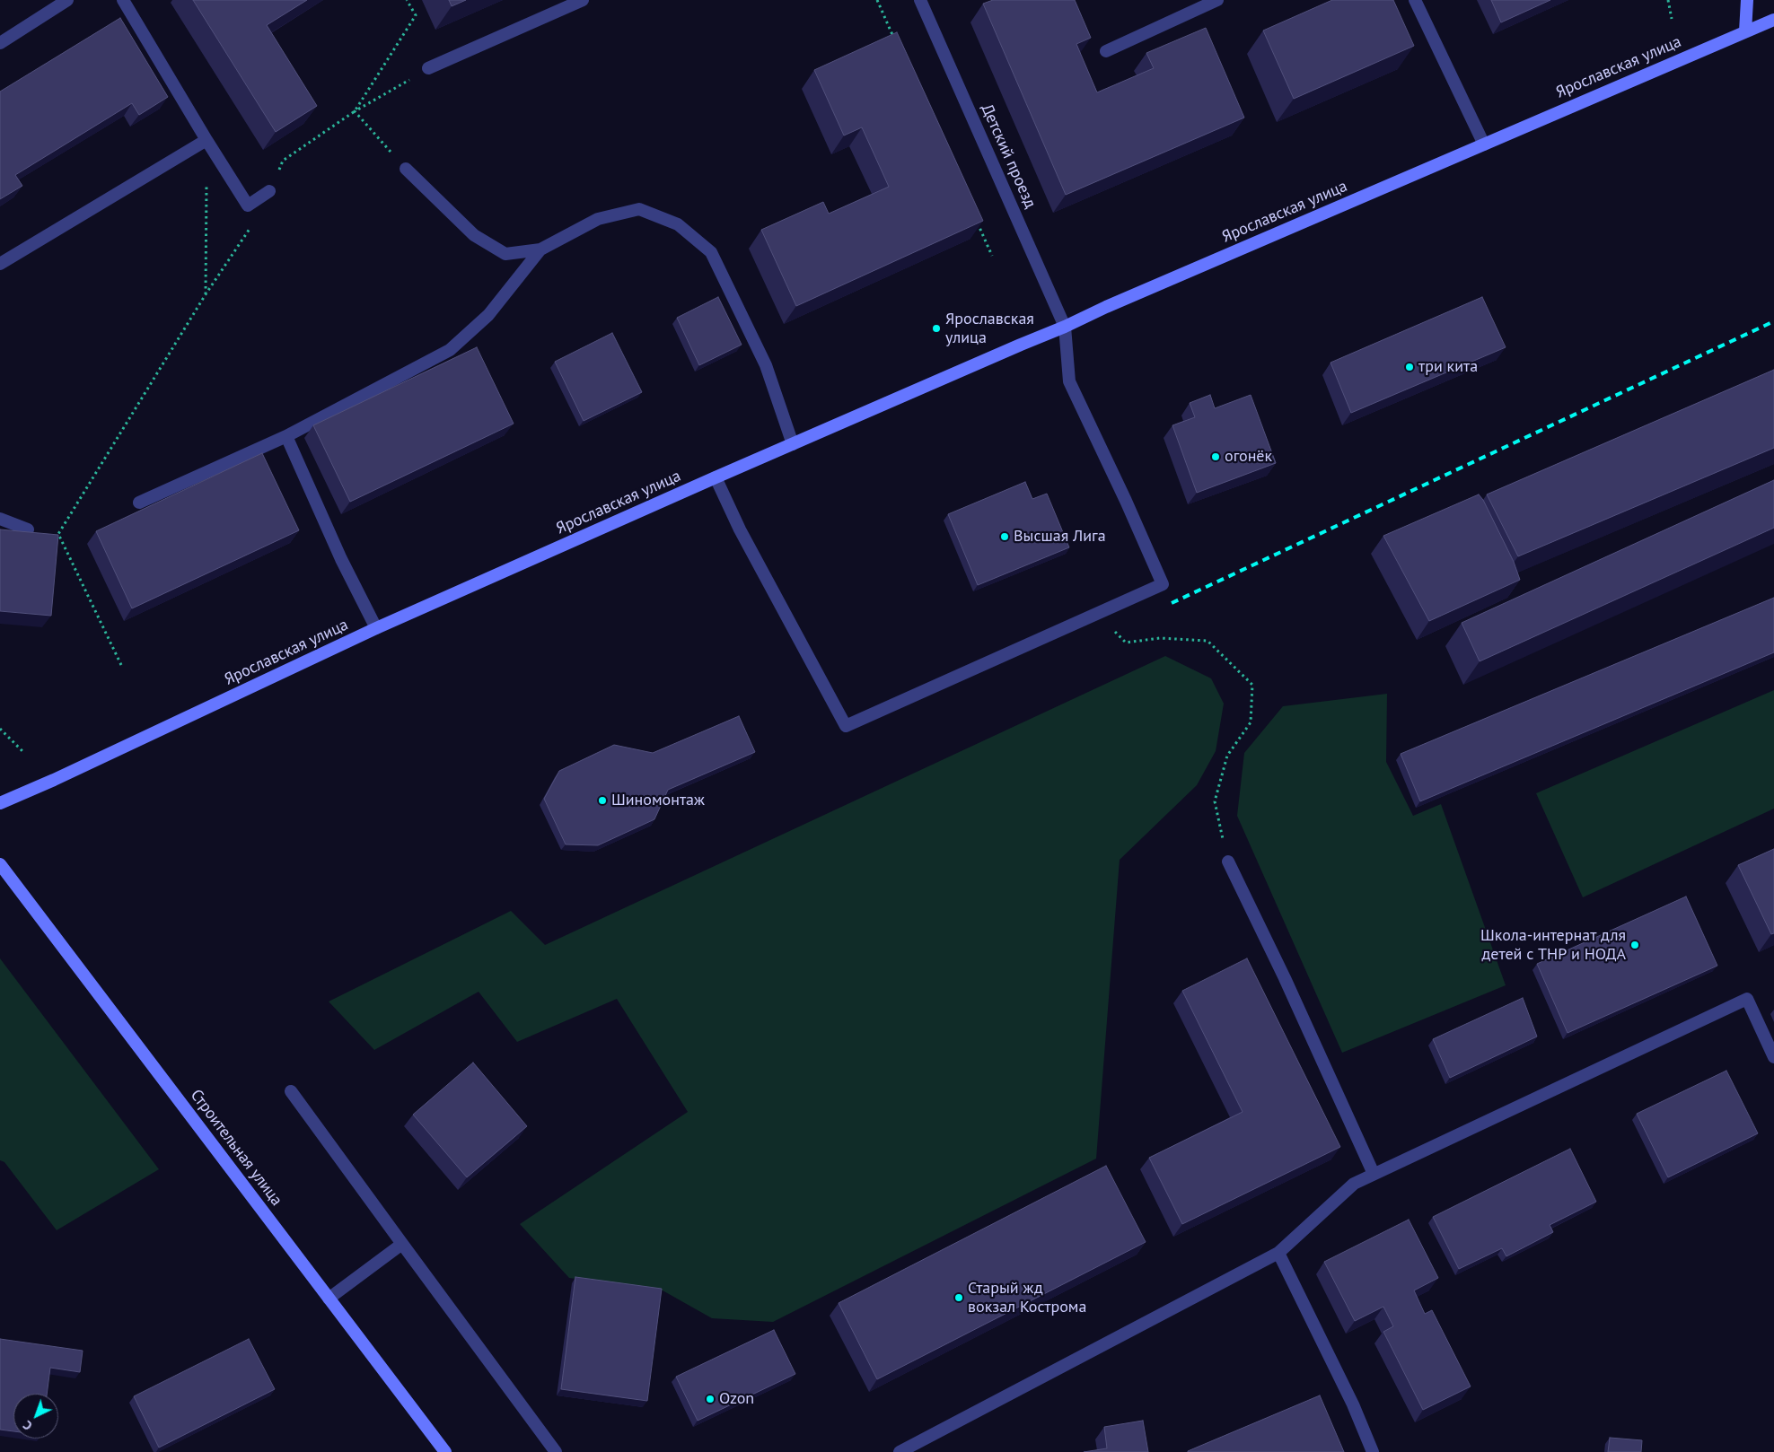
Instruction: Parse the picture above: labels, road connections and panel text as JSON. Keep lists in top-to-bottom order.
{
  "streets": {
    "main road": ["Ярославская улица", "Строительная улица"],
    "street": ["Детский проезд"]
  },
  "crossings": [
    ["Ярославская улица", "Детский проезд"]
  ],
  "places": [
    "Ярославская улица",
    "три кита",
    "огонёк",
    "Высшая Лига",
    "Шиномонтаж",
    "Школа-интернат для детей с ТНР и НОДА",
    "Старый жд вокзал Кострома",
    "Ozon"
  ],
  "north": "bottom left"
}
